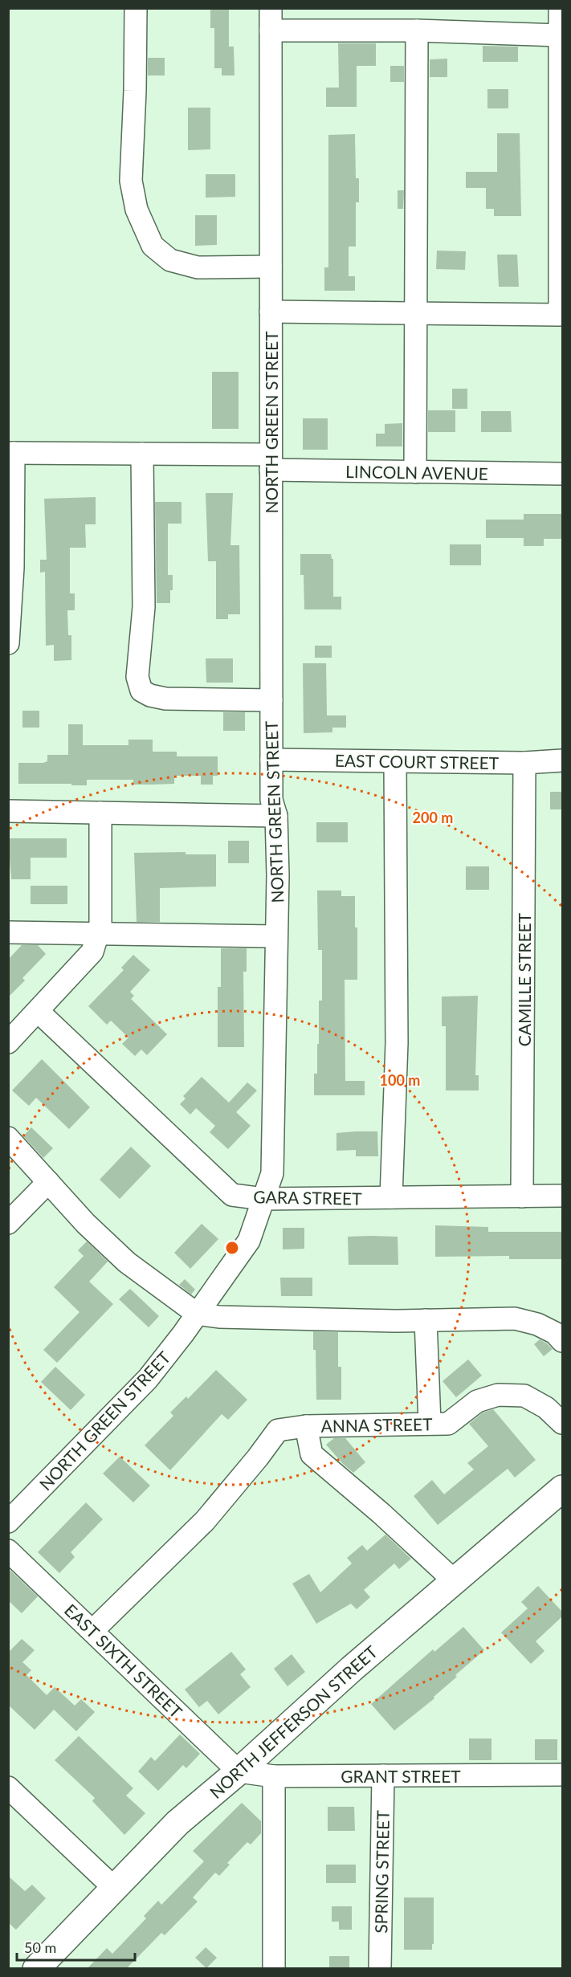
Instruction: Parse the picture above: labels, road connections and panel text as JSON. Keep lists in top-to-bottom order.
{
  "streets": {
    "main road": ["NORTH JEFFERSON STREET"],
    "street": [
      "NORTH GREEN STREET",
      "LINCOLN AVENUE",
      "EAST COURT STREET",
      "CAMILLE STREET",
      "GARA STREET",
      "ANNA STREET",
      "EAST SIXTH STREET",
      "GRANT STREET",
      "SPRING STREET"
    ]
  },
  "crossings": [
    ["NORTH GREEN STREET", "LINCOLN AVENUE"],
    ["NORTH GREEN STREET", "EAST COURT STREET"],
    ["NORTH GREEN STREET", "GARA STREET"],
    ["EAST COURT STREET", "CAMILLE STREET"],
    ["CAMILLE STREET", "GARA STREET"],
    ["ANNA STREET", "NORTH JEFFERSON STREET"],
    ["EAST SIXTH STREET", "NORTH JEFFERSON STREET"],
    ["EAST SIXTH STREET", "GRANT STREET"],
    ["NORTH JEFFERSON STREET", "GRANT STREET"],
    ["GRANT STREET", "SPRING STREET"]
  ],
  "scale_bar": "50 m",
  "rings": ["200 m", "100 m"]
}
